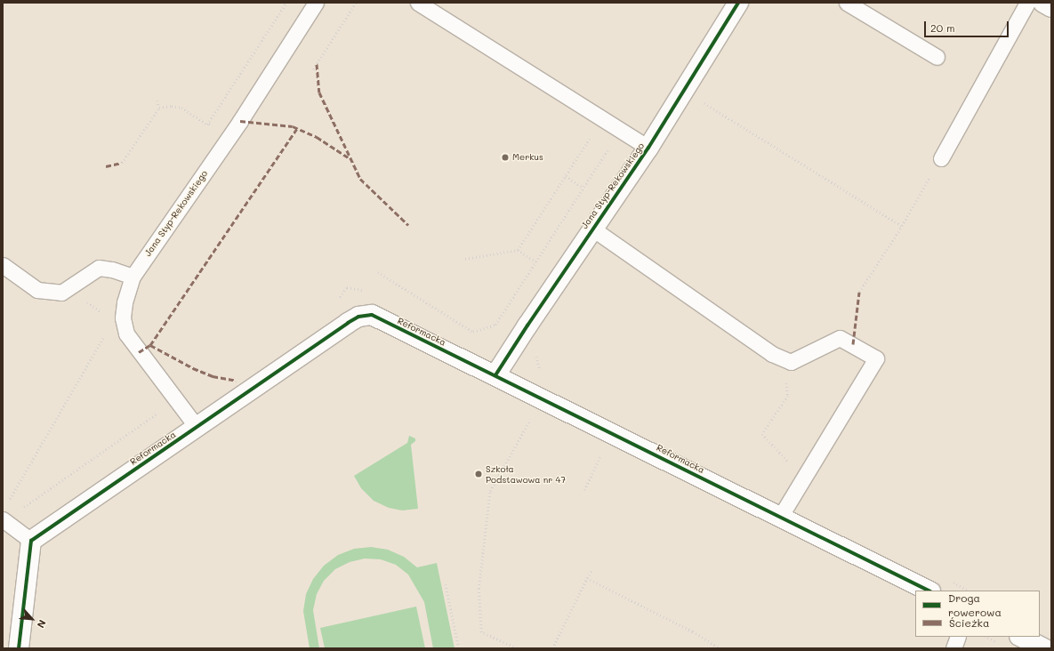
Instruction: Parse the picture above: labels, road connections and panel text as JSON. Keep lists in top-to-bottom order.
{
  "streets": {
    "street": ["Jana Styp-Rekowskiego", "Reformacka"]
  },
  "crossings": [
    ["Jana Styp-Rekowskiego", "Reformacka"]
  ],
  "places": ["Merkus", "Szkoła Podstawowa nr 47"],
  "legend": ["Droga rowerowa", "Ścieżka"],
  "scale_bar": "20 m",
  "north": "bottom right"
}
